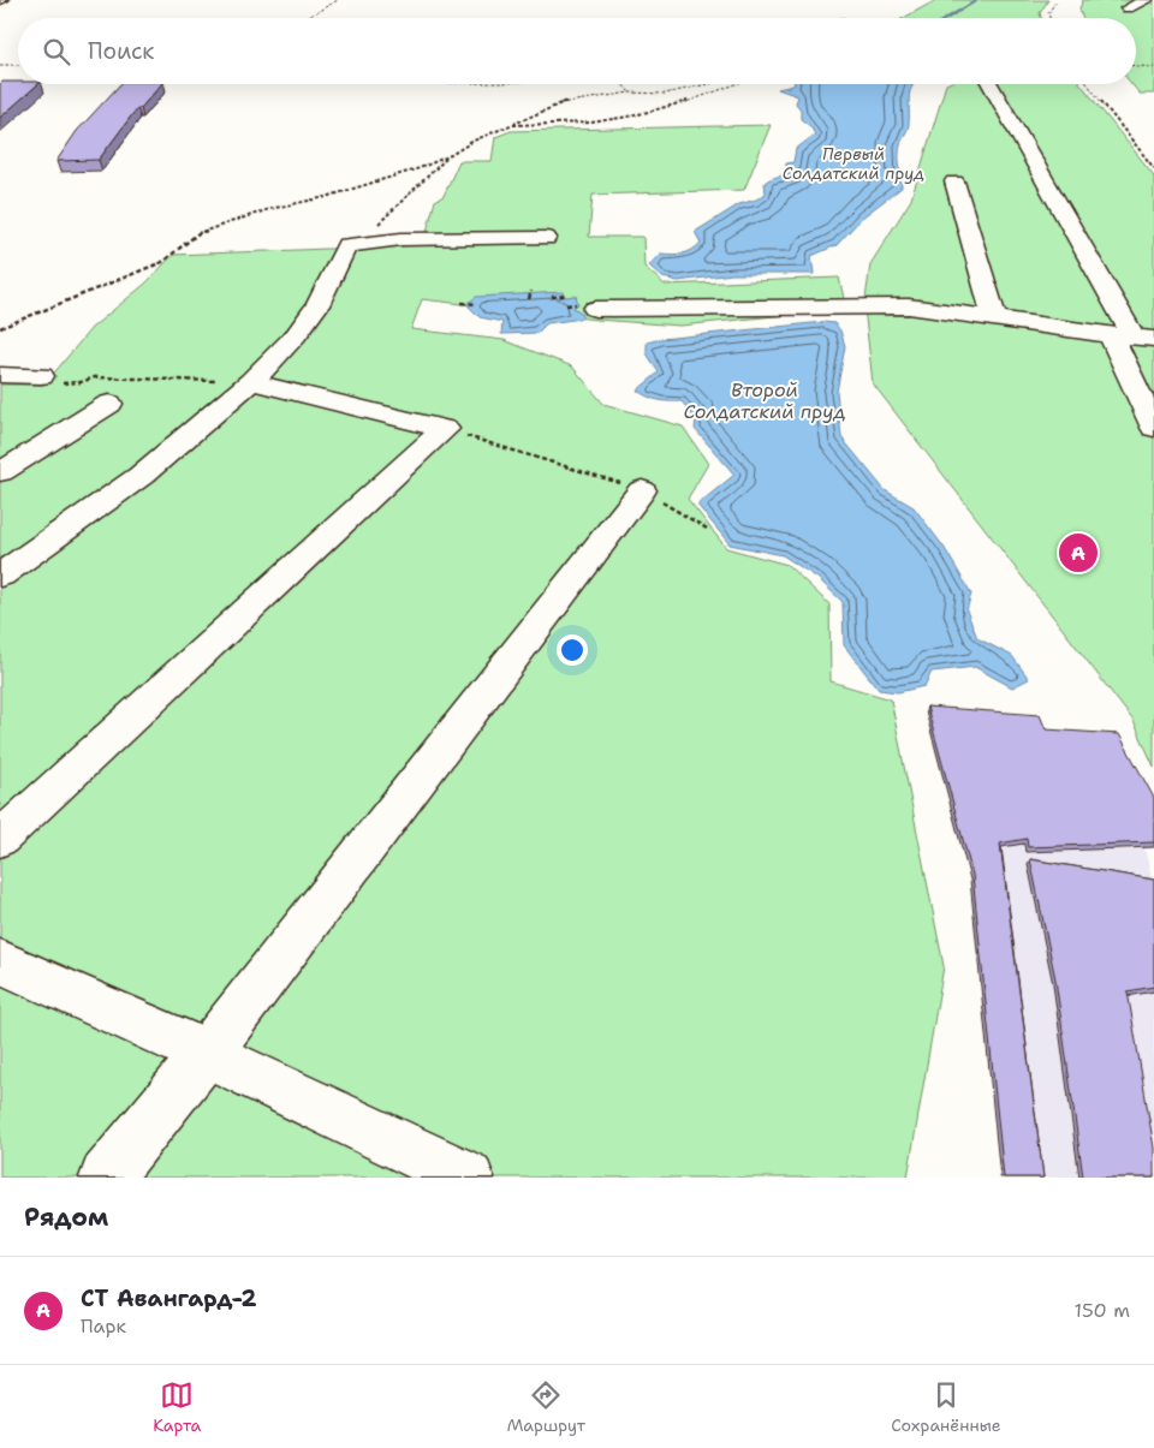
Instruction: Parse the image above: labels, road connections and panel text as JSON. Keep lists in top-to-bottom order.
{
  "water": ["Первый Солдатский пруд", "Второй Солдатский пруд"],
  "page": {
    "search": "Поиск",
    "pins": "A",
    "heading": "Рядом",
    "list": [
      {
        "mark": "A",
        "name": "СТ Авангард-2",
        "note": "Парк",
        "value": "150 m"
      }
    ],
    "nav": ["Карта", "Маршрут", "Сохранённые"]
  }
}
